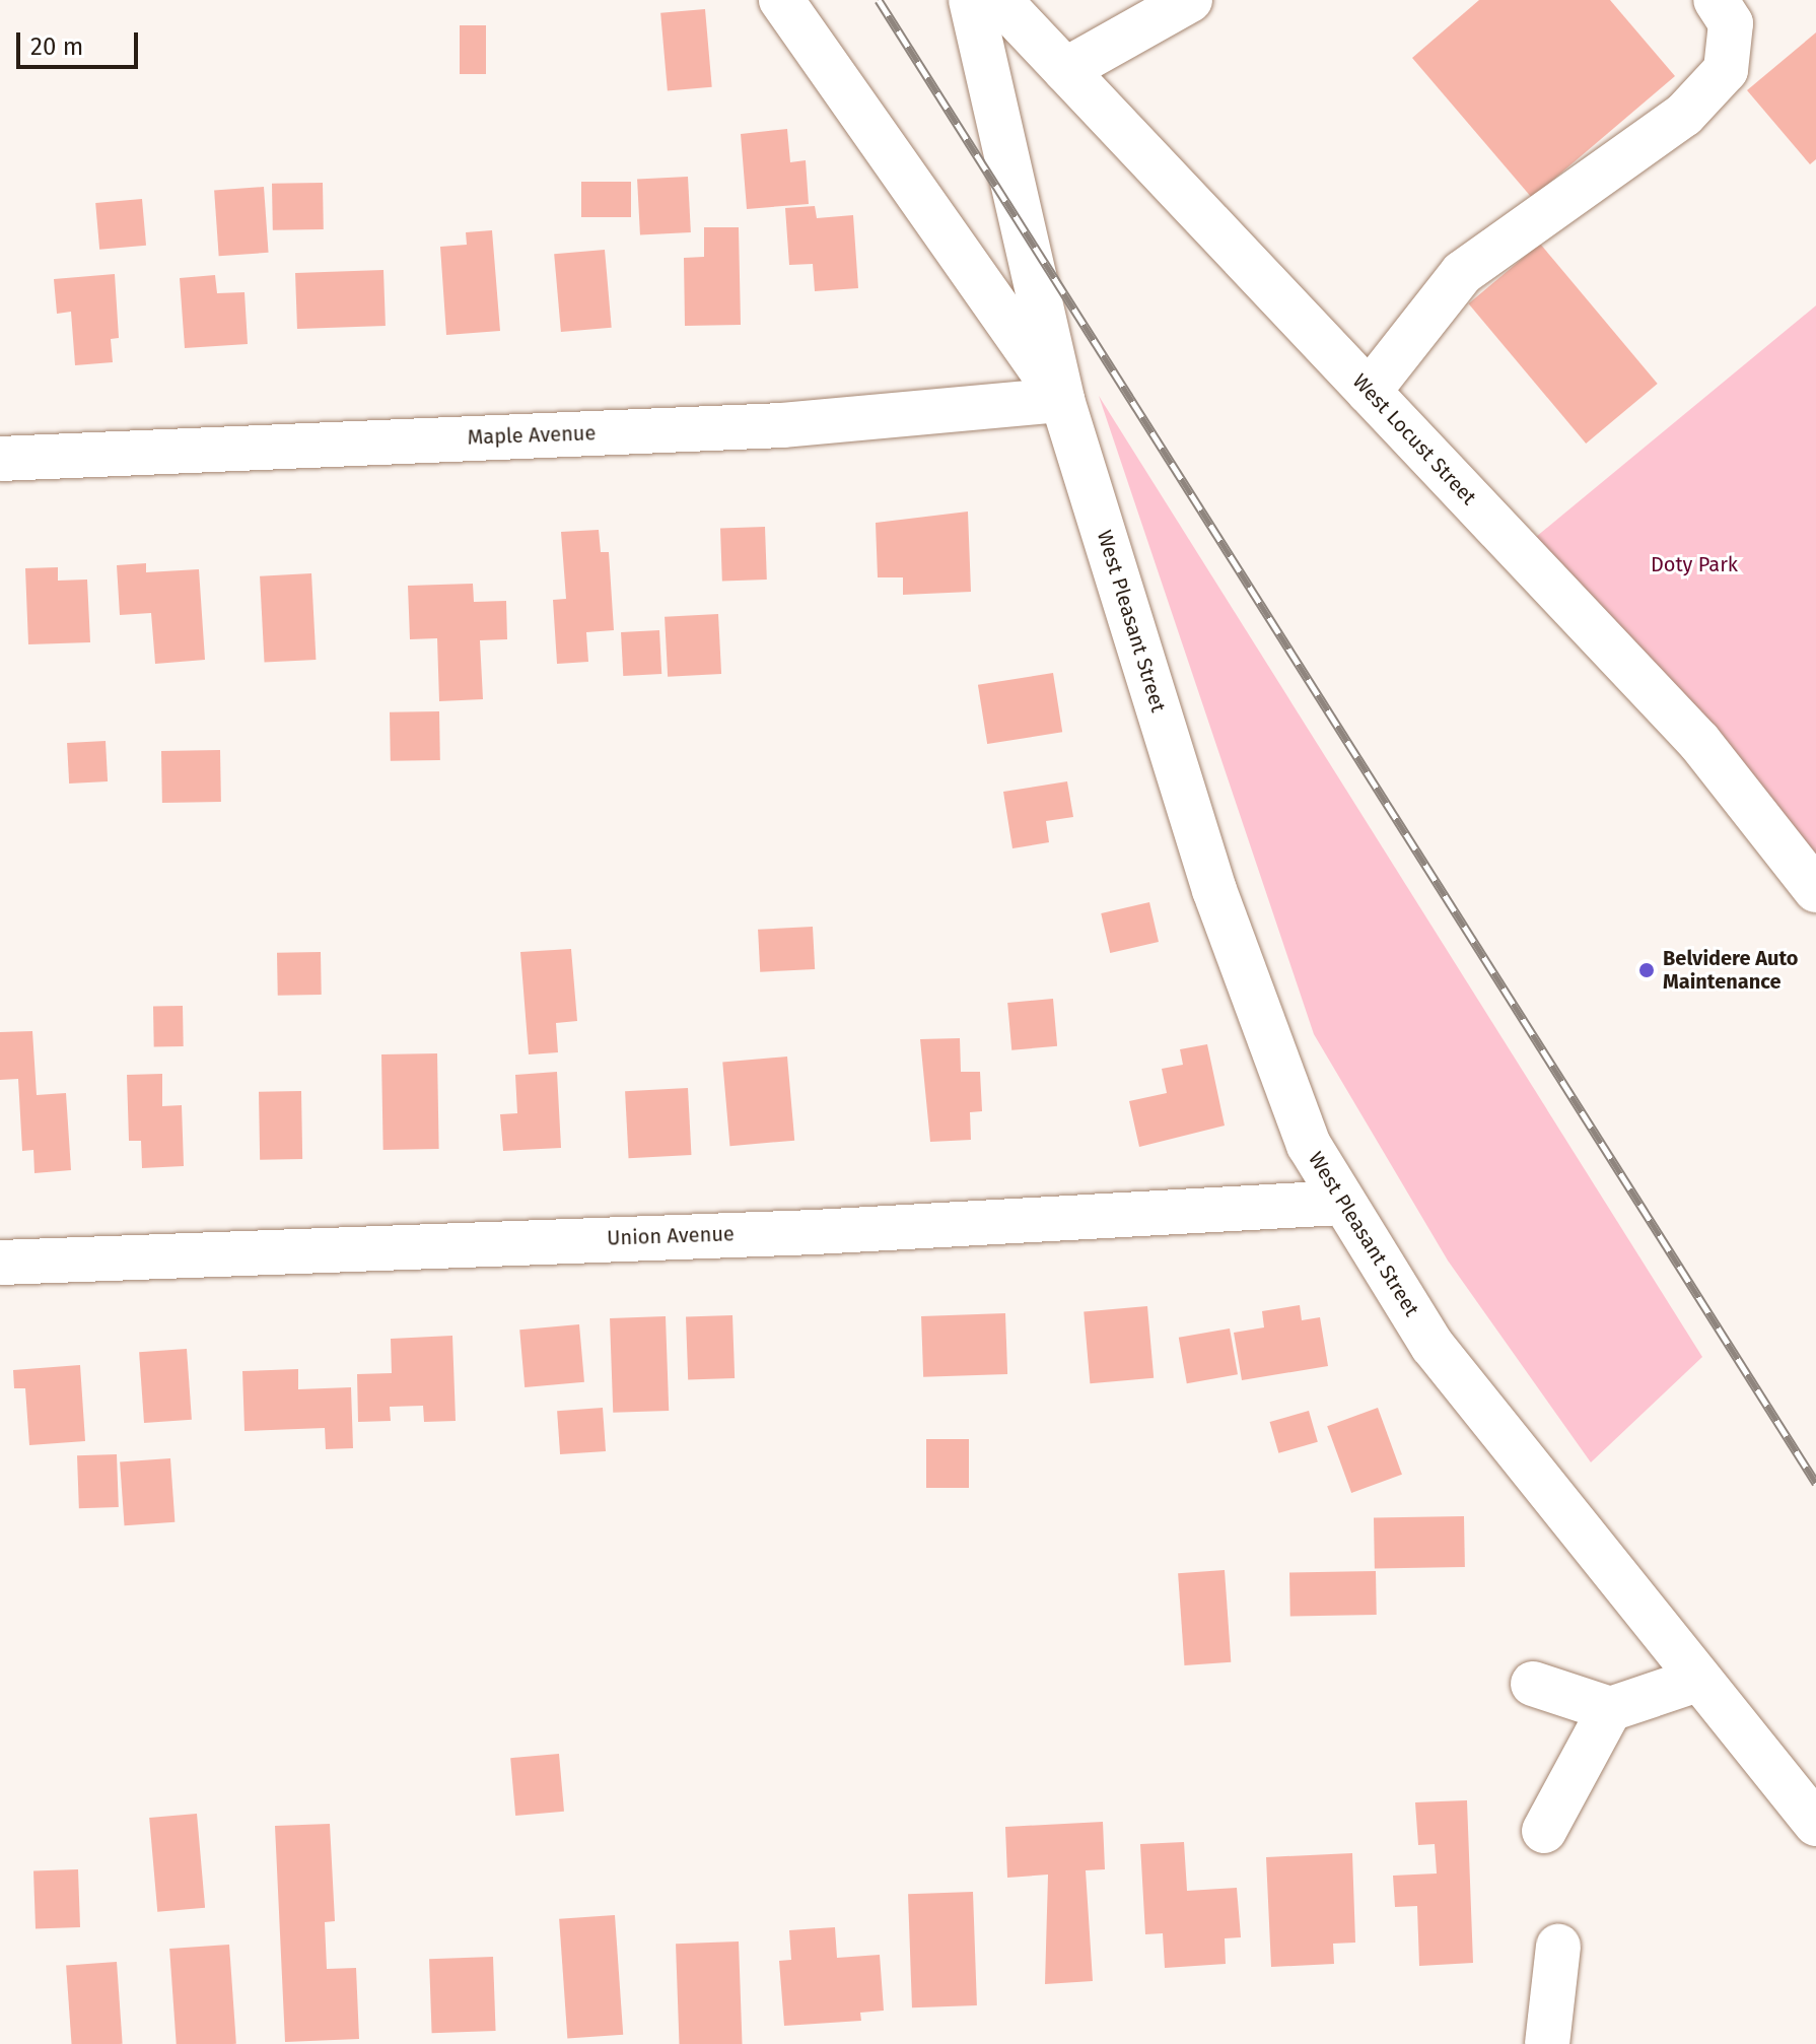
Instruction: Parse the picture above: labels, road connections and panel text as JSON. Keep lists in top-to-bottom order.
{
  "streets": {
    "street": [
      "Maple Avenue",
      "West Locust Street",
      "West Pleasant Street",
      "Union Avenue"
    ]
  },
  "crossings": [
    ["Maple Avenue", "West Pleasant Street"],
    ["West Pleasant Street", "Union Avenue"]
  ],
  "parks": ["Doty Park"],
  "places": ["Belvidere Auto Maintenance"],
  "scale_bar": "20 m"
}
